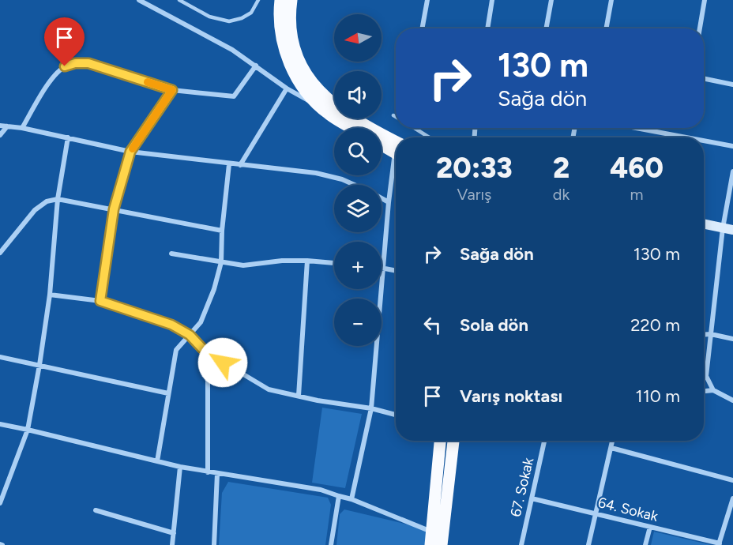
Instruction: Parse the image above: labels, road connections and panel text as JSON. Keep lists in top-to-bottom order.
{
  "streets": {
    "street": ["67. Sokak", "64. Sokak"]
  },
  "crossings": [
    ["67. Sokak", "64. Sokak"]
  ],
  "north": "left",
  "page": {
    "map_buttons": ["+", "−"],
    "turn": ["130 m", "Sağa dön"],
    "eta": [
      "20:33",
      "Varış",
      "2",
      "dk",
      "460",
      "m"
    ],
    "list": [
      {
        "name": "Sağa dön",
        "value": "130 m"
      },
      {
        "name": "Sola dön",
        "value": "220 m"
      },
      {
        "name": "Varış noktası",
        "value": "110 m"
      }
    ]
  }
}
